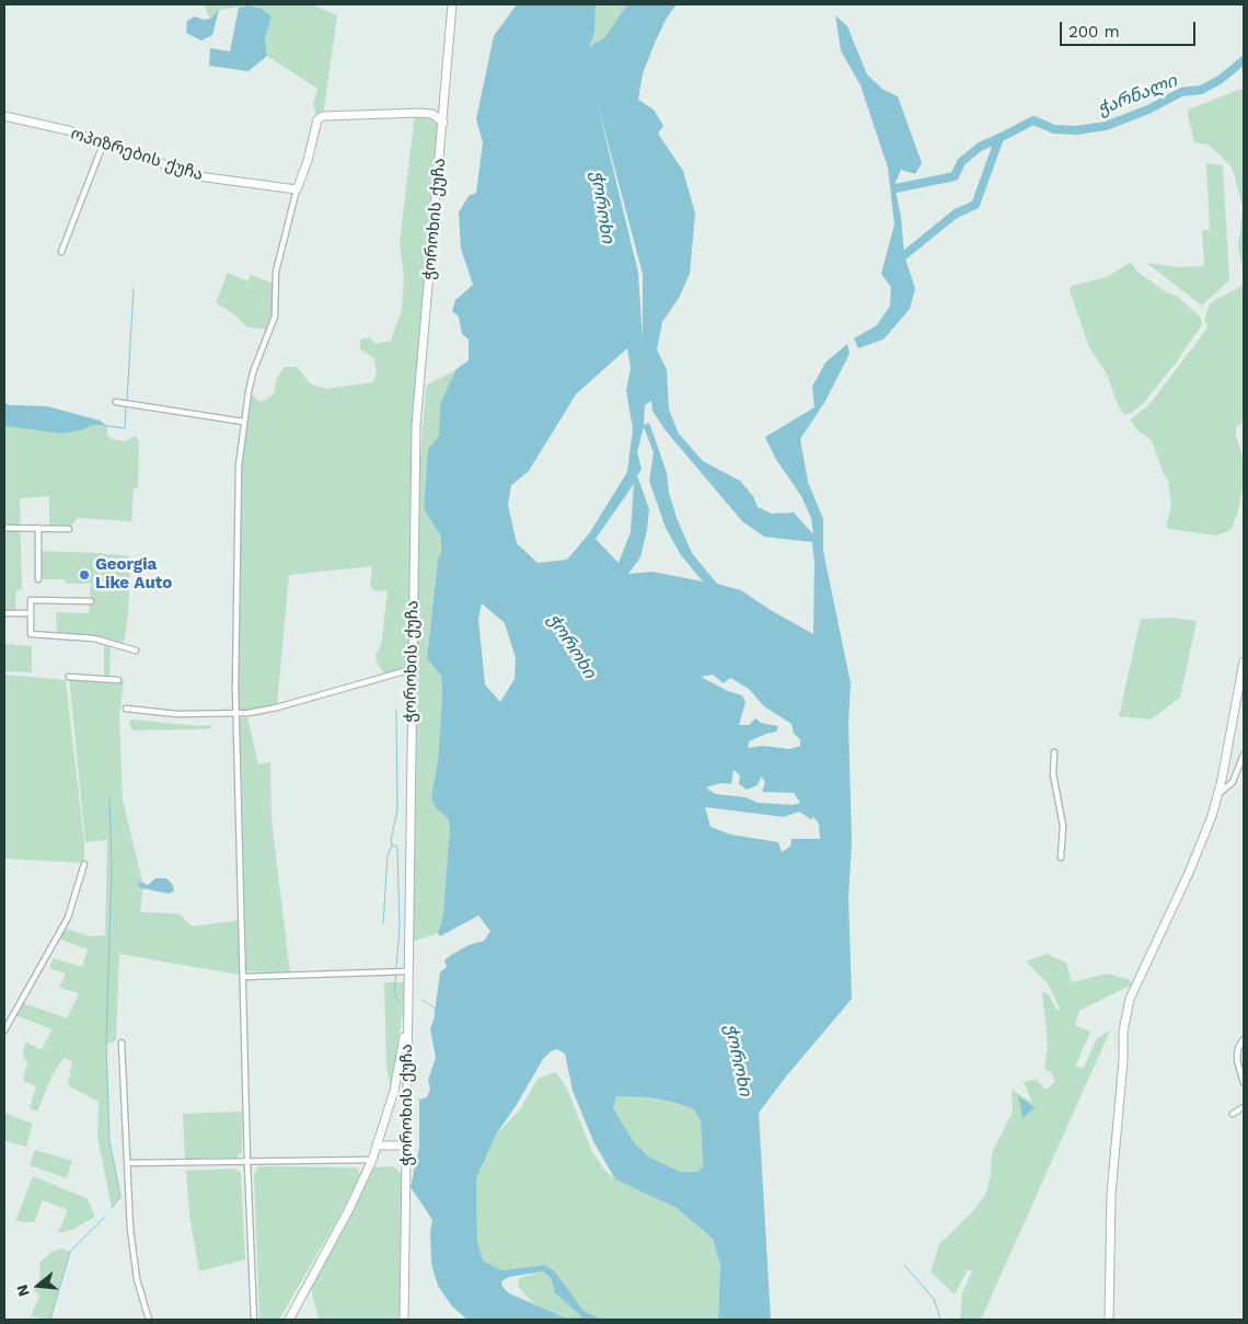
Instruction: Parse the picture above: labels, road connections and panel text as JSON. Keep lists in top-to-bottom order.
{
  "streets": {
    "street": ["ოპიზრების ქუჩა", "ჭოროხის ქუჩა"]
  },
  "water": ["ჭარნალი", "ჭოროხი"],
  "places": ["Georgia Like Auto"],
  "scale_bar": "200 m",
  "north": "left"
}
